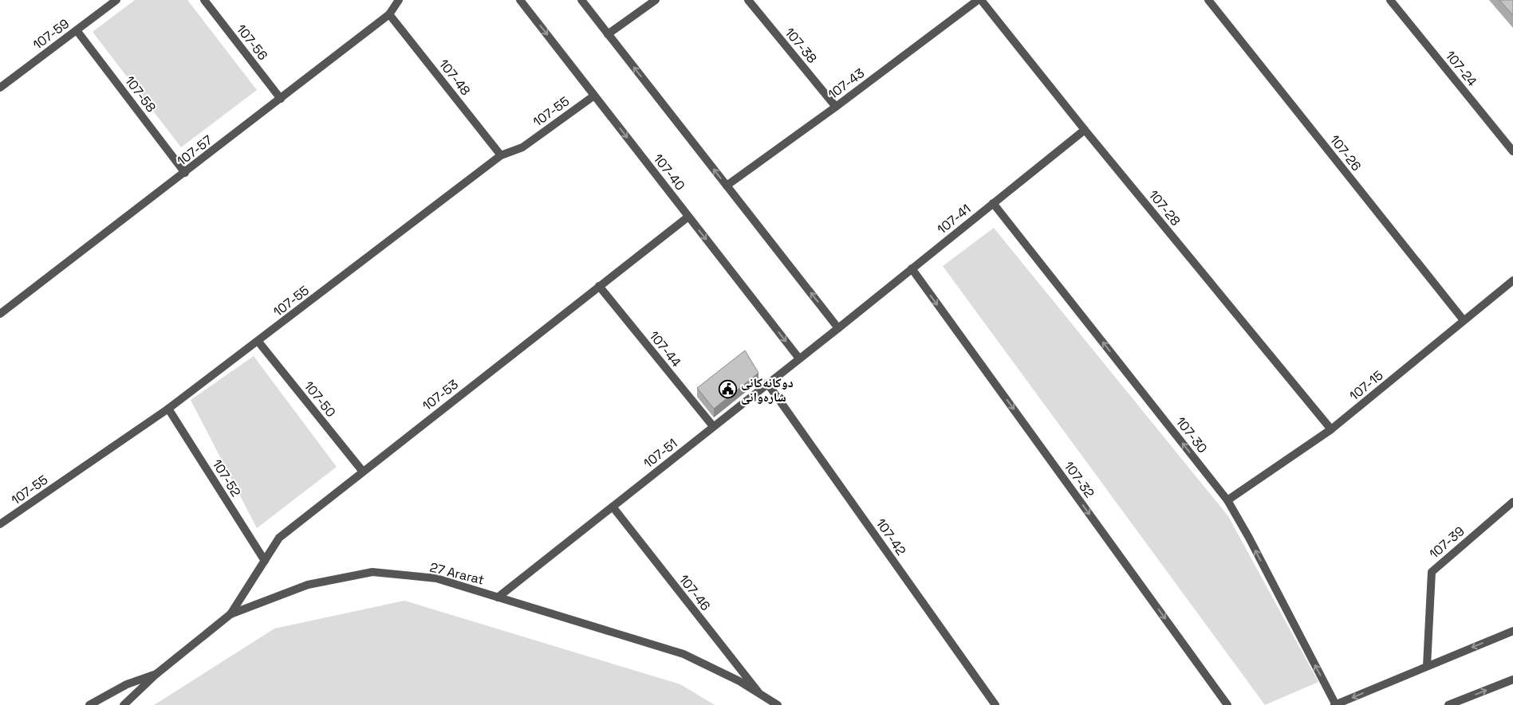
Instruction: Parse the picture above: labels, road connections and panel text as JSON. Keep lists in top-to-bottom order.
{
  "streets": {
    "street": [
      "107-59",
      "107-56",
      "107-38",
      "107-24",
      "107-48",
      "107-43",
      "107-58",
      "107-55",
      "107-57",
      "107-26",
      "107-40",
      "107-28",
      "107-41",
      "107-44",
      "107-15",
      "107-53",
      "107-50",
      "107-30",
      "107-51",
      "107-52",
      "107-32",
      "107-42",
      "107-39",
      "27 Ararat",
      "107-46"
    ]
  },
  "crossings": [
    ["107-59", "107-58"],
    ["107-56", "107-57"],
    ["107-38", "107-43"],
    ["107-48", "107-55"],
    ["107-48", "107-57"],
    ["107-58", "107-57"],
    ["107-55", "107-40"],
    ["107-55", "107-50"],
    ["107-55", "107-52"],
    ["107-26", "107-15"],
    ["107-40", "107-53"],
    ["107-40", "107-51"],
    ["107-28", "107-41"],
    ["107-28", "107-15"],
    ["107-41", "107-30"],
    ["107-41", "107-51"],
    ["107-41", "107-32"],
    ["107-44", "107-53"],
    ["107-44", "107-51"],
    ["107-15", "107-30"],
    ["107-53", "107-50"],
    ["107-53", "107-52"],
    ["107-53", "27 Ararat"],
    ["107-51", "107-42"],
    ["107-51", "27 Ararat"],
    ["107-51", "107-46"],
    ["27 Ararat", "107-46"]
  ],
  "one_way": ["107-30", "107-32"],
  "places": {
    "public building": ["دوکانەکانی شارەوانی"]
  }
}
